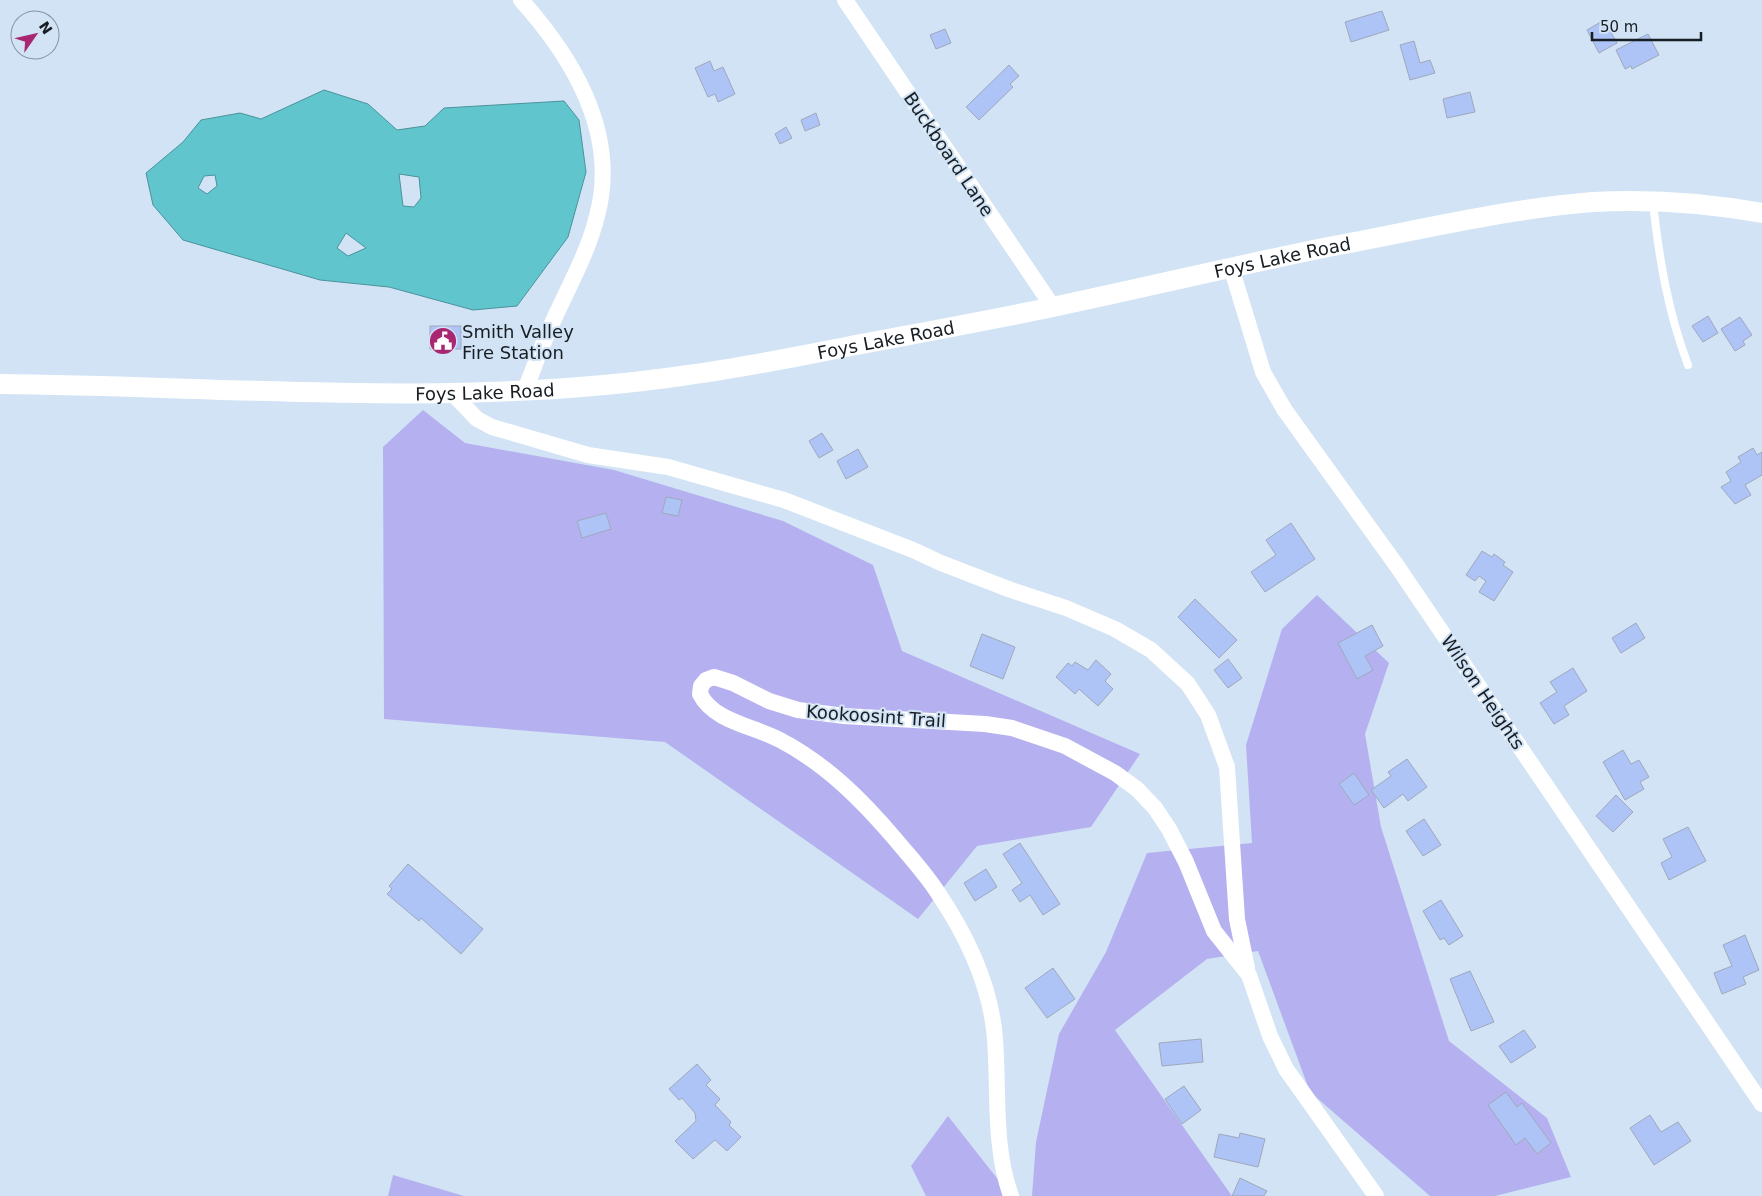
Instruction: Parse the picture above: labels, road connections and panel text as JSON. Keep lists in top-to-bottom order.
{
  "streets": {
    "street": [
      "Buckboard Lane",
      "Foys Lake Road",
      "Wilson Heights",
      "Kookoosint Trail"
    ]
  },
  "crossings": [
    ["Buckboard Lane", "Foys Lake Road"],
    ["Foys Lake Road", "Wilson Heights"],
    ["Foys Lake Road", "Kookoosint Trail"]
  ],
  "places": {
    "public building": ["Smith Valley Fire Station"]
  },
  "scale_bar": "50 m",
  "north": "top right"
}
